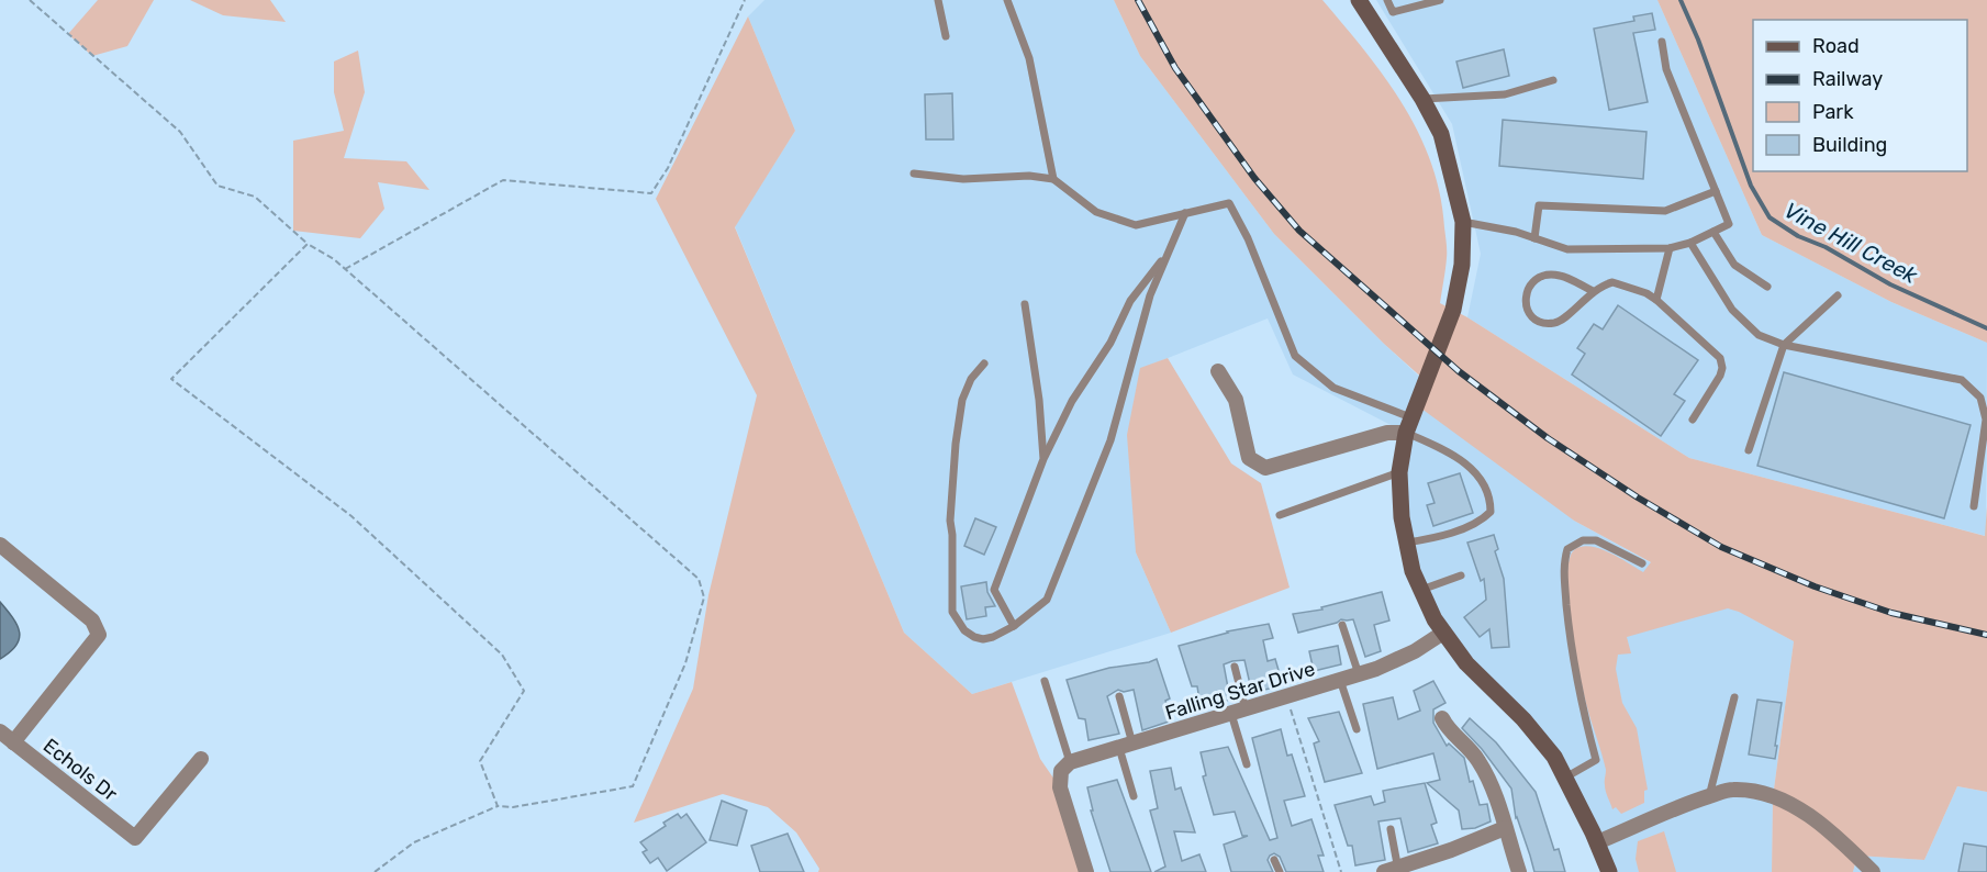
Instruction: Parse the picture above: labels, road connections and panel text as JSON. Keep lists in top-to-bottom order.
{
  "streets": {
    "street": ["Falling Star Drive", "Echols Dr"]
  },
  "water": ["Vine Hill Creek"],
  "legend": [
    "Road",
    "Railway",
    "Park",
    "Building"
  ]
}
